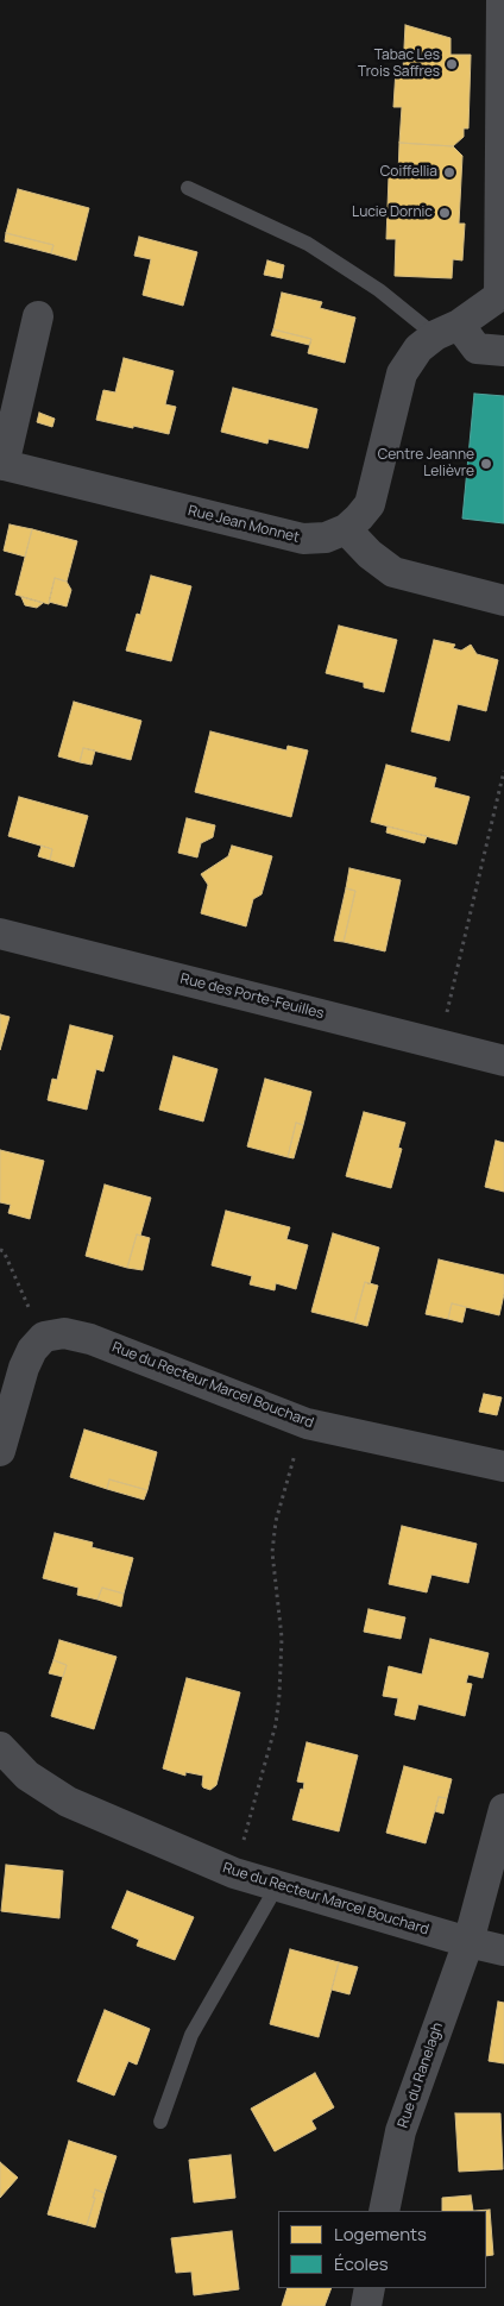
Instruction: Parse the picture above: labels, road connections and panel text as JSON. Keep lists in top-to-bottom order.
{
  "streets": {
    "street": [
      "Rue Jean Monnet",
      "Rue des Porte-Feuilles",
      "Rue du Recteur Marcel Bouchard",
      "Rue du Ranelagh"
    ]
  },
  "crossings": [
    ["Rue du Recteur Marcel Bouchard", "Rue du Ranelagh"]
  ],
  "places": [
    "Tabac Les Trois Saffres",
    "Coiffellia",
    "Lucie Dornic",
    "Centre Jeanne Lelièvre"
  ],
  "legend": ["Logements", "Écoles"]
}
